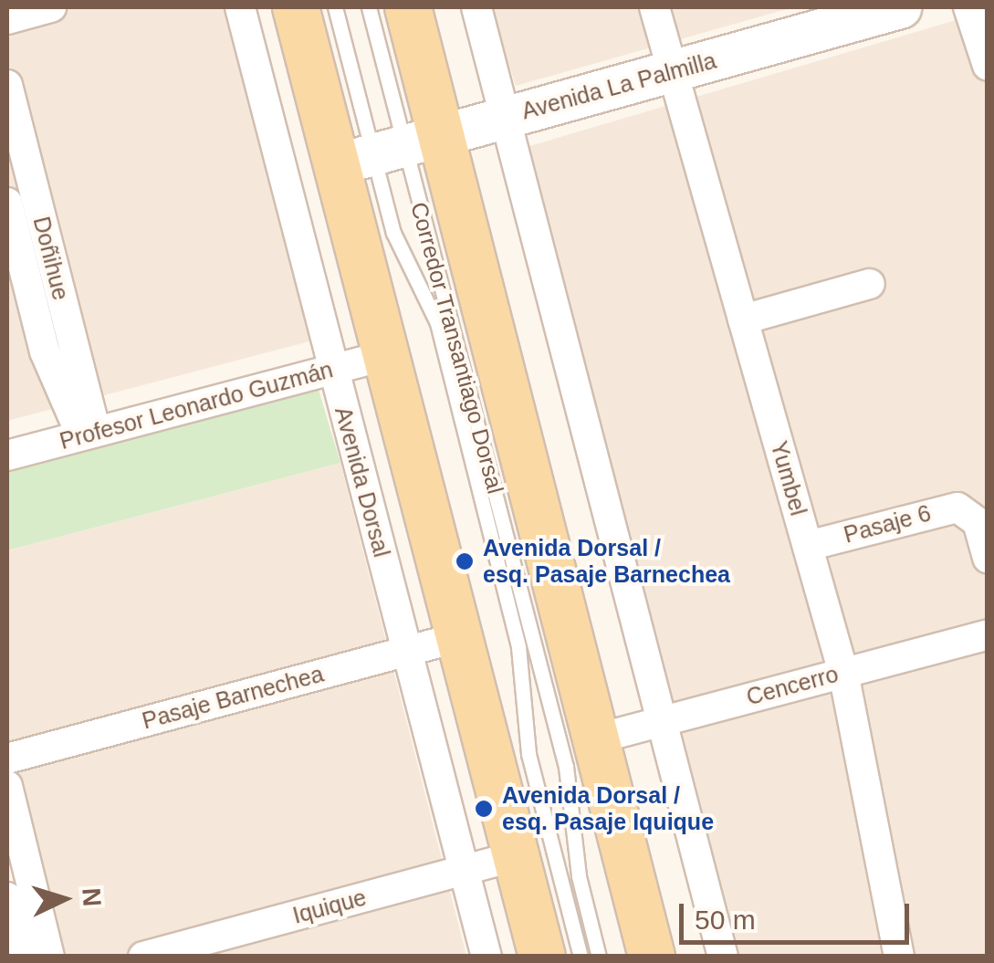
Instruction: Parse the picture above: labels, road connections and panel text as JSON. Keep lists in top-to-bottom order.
{
  "streets": {
    "street": [
      "Avenida La Palmilla",
      "Doñihue",
      "Profesor Leonardo Guzmán",
      "Yumbel",
      "Avenida Dorsal",
      "Pasaje 6",
      "Cencerro",
      "Pasaje Barnechea",
      "Iquique"
    ],
    "lane": ["Corredor Transantiago Dorsal"]
  },
  "crossings": [
    ["Avenida La Palmilla", "Corredor Transantiago Dorsal"],
    ["Avenida La Palmilla", "Yumbel"],
    ["Doñihue", "Profesor Leonardo Guzmán"],
    ["Profesor Leonardo Guzmán", "Avenida Dorsal"],
    ["Yumbel", "Pasaje 6"],
    ["Yumbel", "Cencerro"],
    ["Avenida Dorsal", "Pasaje Barnechea"],
    ["Avenida Dorsal", "Iquique"]
  ],
  "places": ["Avenida Dorsal / esq. Pasaje Barnechea", "Avenida Dorsal / esq. Pasaje Iquique"],
  "scale_bar": "50 m",
  "north": "right"
}
